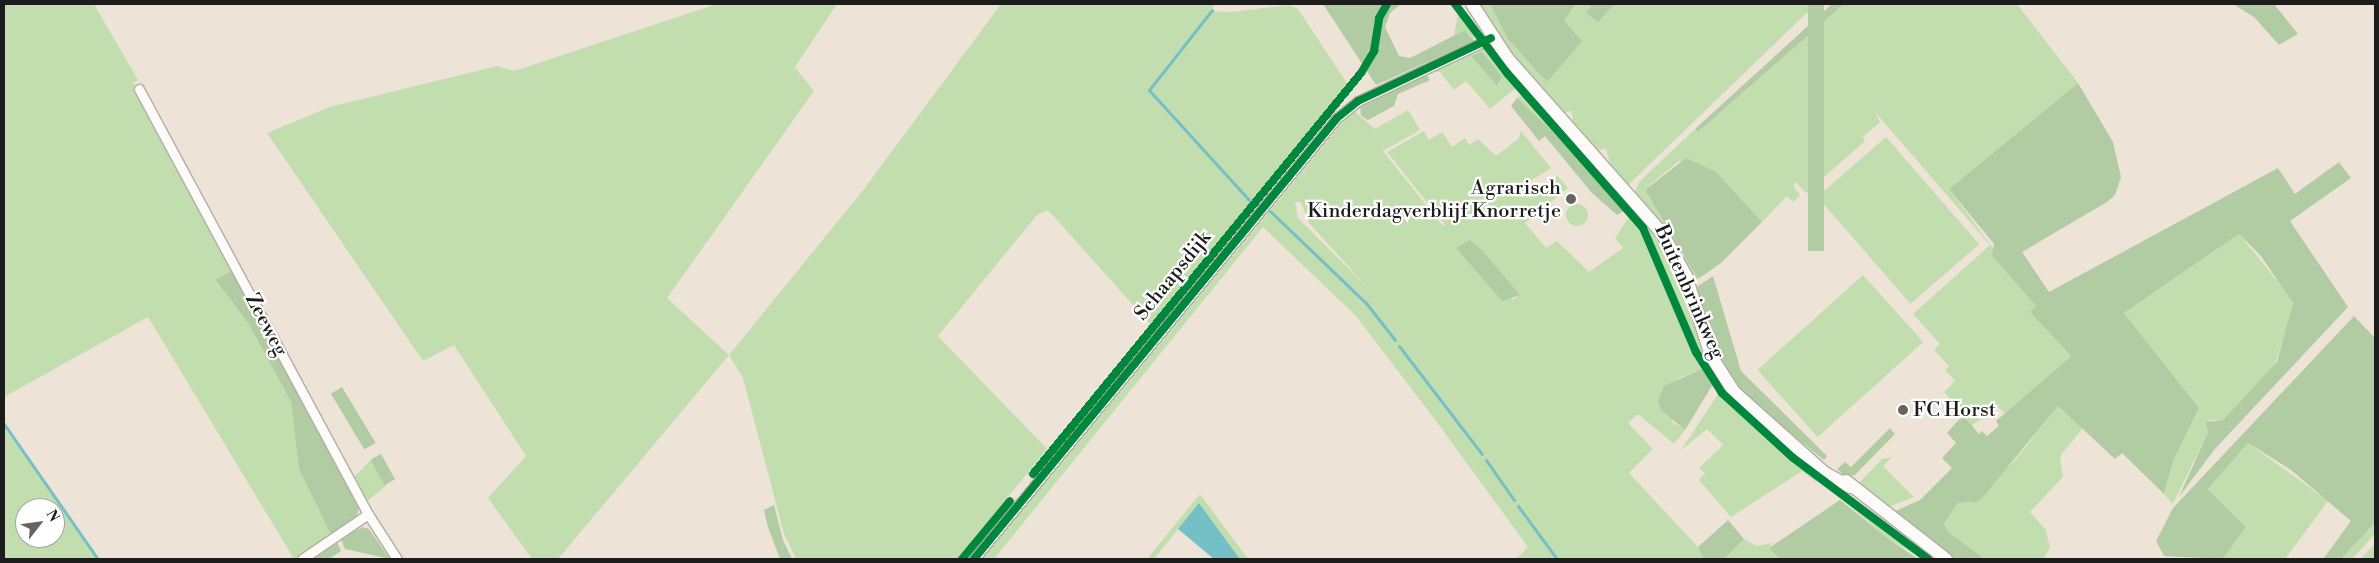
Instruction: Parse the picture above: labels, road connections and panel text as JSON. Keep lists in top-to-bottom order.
{
  "streets": {
    "main road": ["Buitenbrinkweg"],
    "street": ["Schaapsdijk", "Zeeweg"]
  },
  "crossings": [
    ["Schaapsdijk", "Buitenbrinkweg"]
  ],
  "places": ["Agrarisch Kinderdagverblijf Knorretje", "FC Horst"],
  "north": "top right"
}
